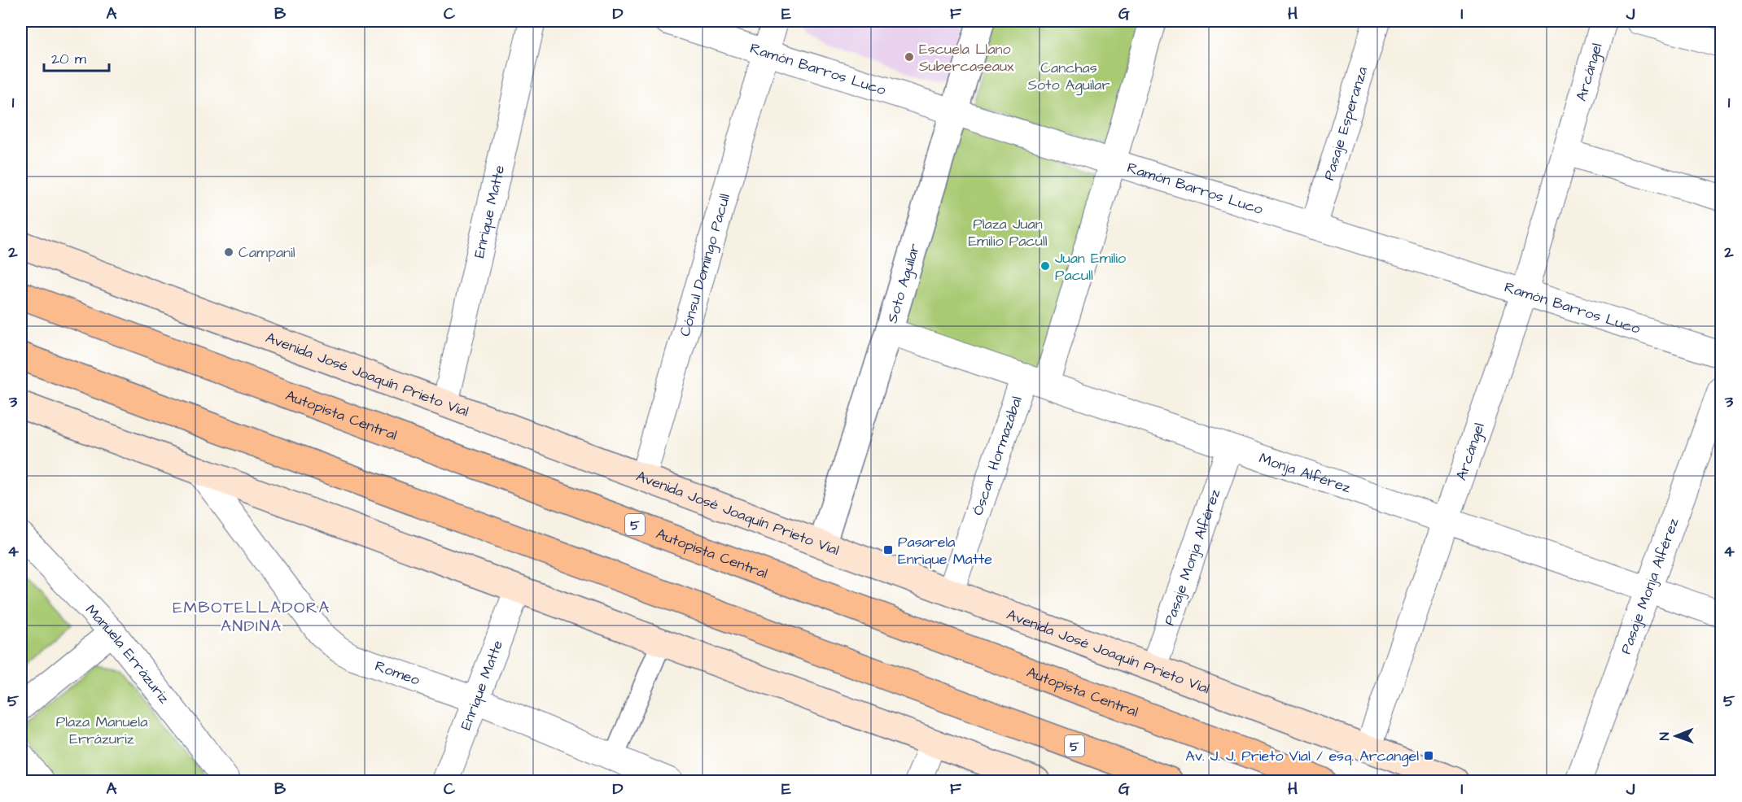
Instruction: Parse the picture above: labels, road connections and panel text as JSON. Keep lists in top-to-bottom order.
{
  "streets": {
    "highway": ["Autopista Central", "5"],
    "main road": ["Avenida José Joaquín Prieto Vial"],
    "street": [
      "Ramón Barros Luco",
      "Arcángel",
      "Pasaje Esperanza",
      "Enrique Matte",
      "Cónsul Domingo Pacull",
      "Soto Aguilar",
      "Óscar Hormazábal",
      "Monja Alférez",
      "Pasaje Monja Alférez",
      "Manuela Errázuriz",
      "Romeo"
    ]
  },
  "crossings": [
    ["Ramón Barros Luco", "Arcángel"],
    ["Ramón Barros Luco", "Pasaje Esperanza"],
    ["Ramón Barros Luco", "Cónsul Domingo Pacull"],
    ["Ramón Barros Luco", "Soto Aguilar"],
    ["Ramón Barros Luco", "Óscar Hormazábal"],
    ["Arcángel", "Avenida José Joaquín Prieto Vial"],
    ["Arcángel", "Monja Alférez"],
    ["Enrique Matte", "Avenida José Joaquín Prieto Vial"],
    ["Enrique Matte", "Romeo"],
    ["Cónsul Domingo Pacull", "Avenida José Joaquín Prieto Vial"],
    ["Soto Aguilar", "Avenida José Joaquín Prieto Vial"],
    ["Soto Aguilar", "Monja Alférez"],
    ["Avenida José Joaquín Prieto Vial", "Óscar Hormazábal"],
    ["Avenida José Joaquín Prieto Vial", "Pasaje Monja Alférez"],
    ["Óscar Hormazábal", "Monja Alférez"],
    ["Monja Alférez", "Pasaje Monja Alférez"]
  ],
  "districts": ["EMBOTELLADORA ANDINA"],
  "parks": ["Canchas Soto Aguilar", "Plaza Juan Emilio Pacull", "Plaza Manuela Errázuriz"],
  "places": {
    "other": ["Escuela Llano Subercaseaux", "Campanil", "Juan Emilio Pacull"],
    "transit": ["Pasarela Enrique Matte", "Av. J. J. Prieto Vial / esq. Arcangel"]
  },
  "scale_bar": "20 m",
  "north": "left",
  "grid": {
    "columns": [
      "A",
      "B",
      "C",
      "D",
      "E",
      "F",
      "G",
      "H",
      "I",
      "J"
    ],
    "rows": [
      "1",
      "2",
      "3",
      "4",
      "5"
    ]
  }
}
